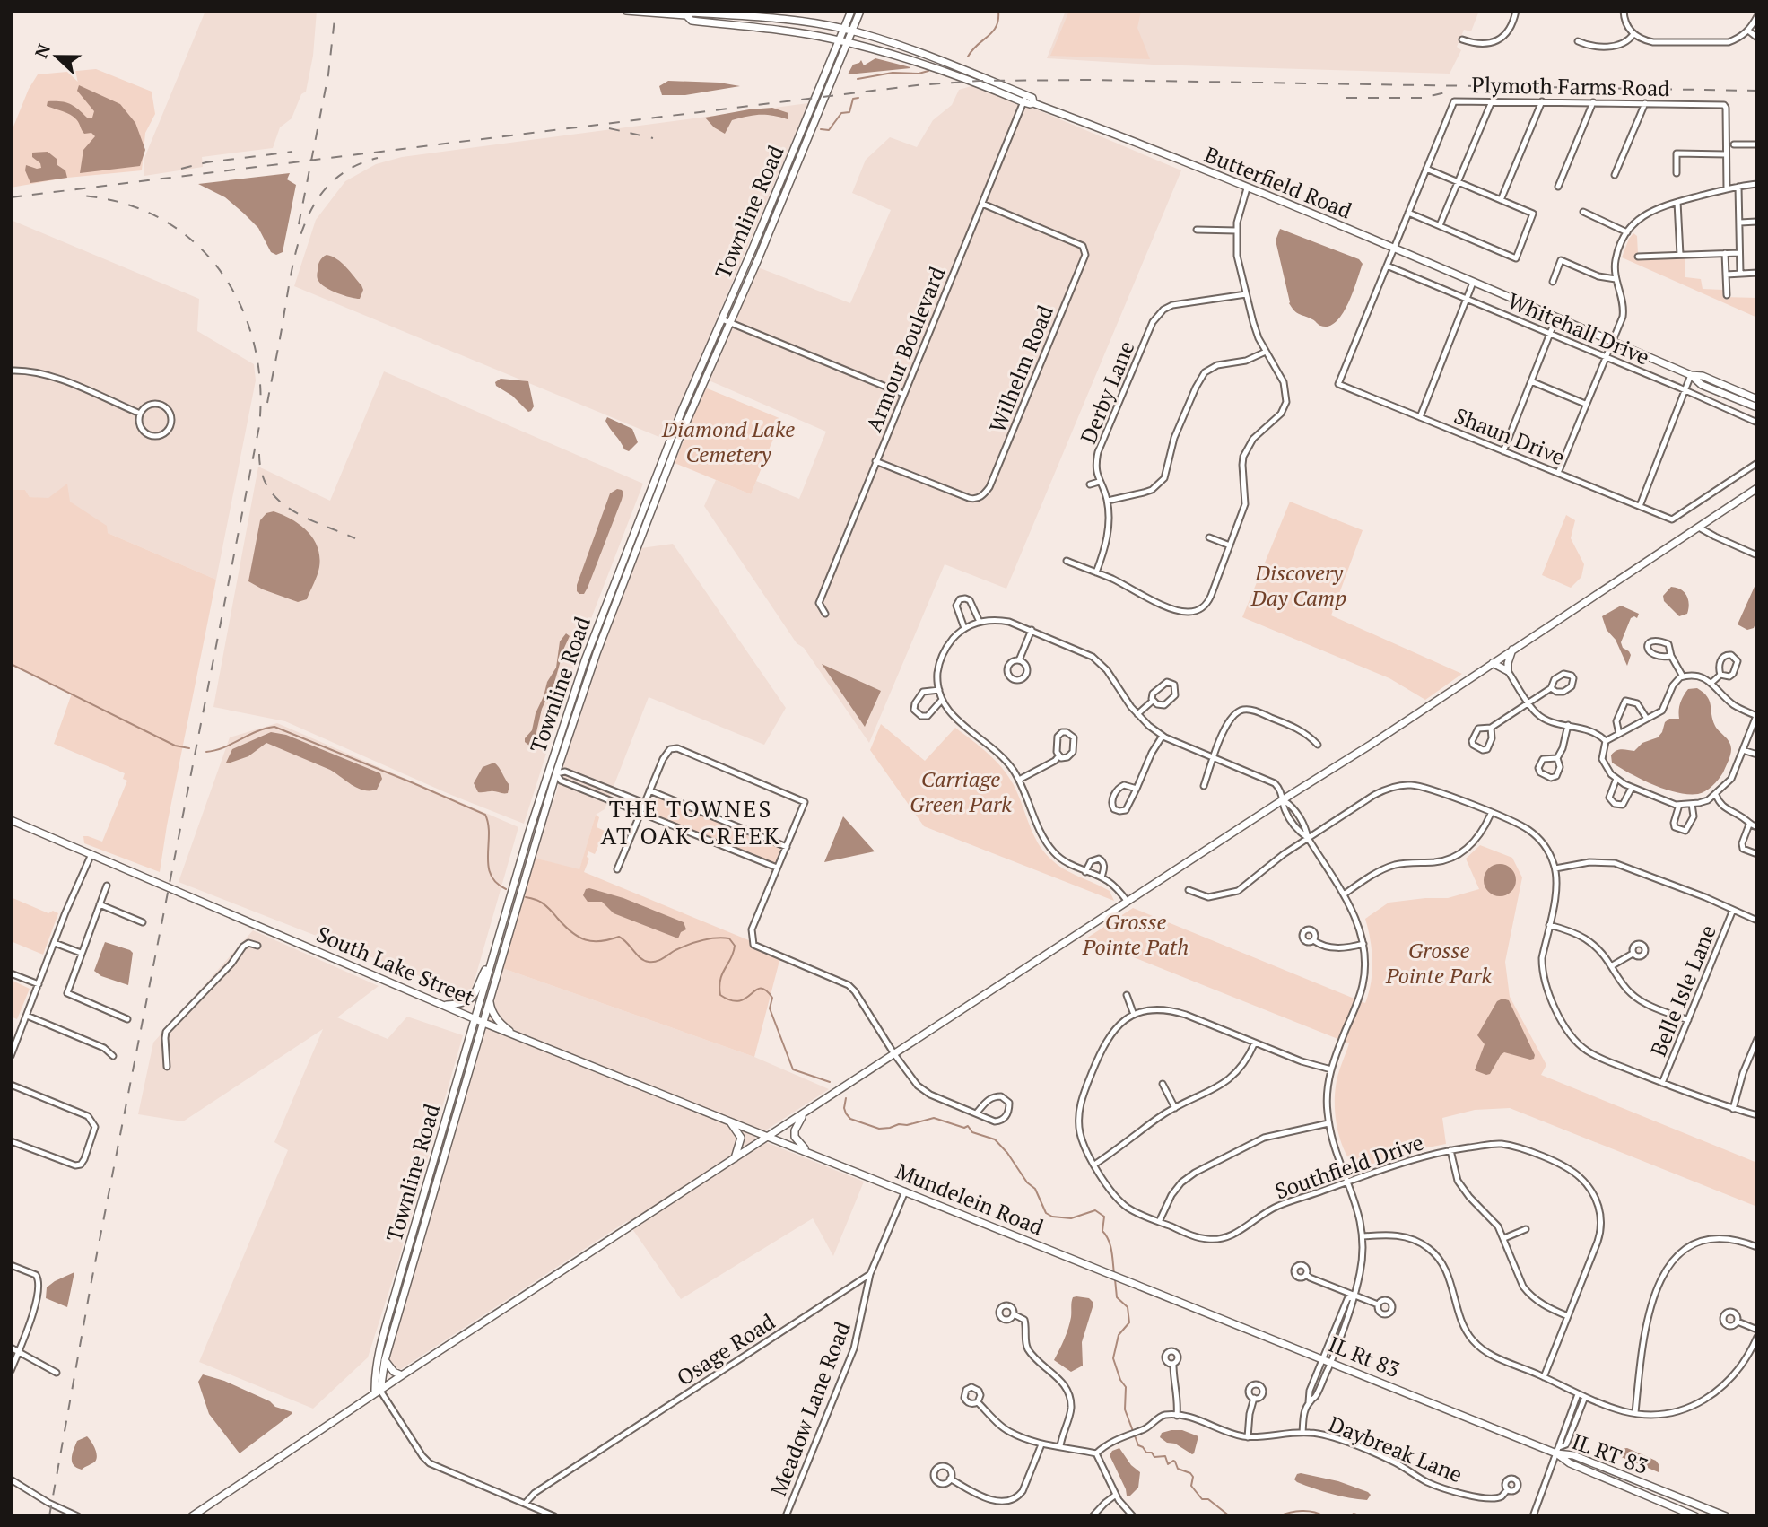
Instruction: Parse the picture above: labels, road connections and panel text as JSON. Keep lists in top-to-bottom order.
{
  "streets": {
    "main road": [
      "Butterfield Road",
      "Townline Road",
      "South Lake Street",
      "Mundelein Road",
      "IL Rt 83",
      "IL RT 83"
    ],
    "street": [
      "Plymoth Farms Road",
      "Whitehall Drive",
      "Armour Boulevard",
      "Wilhelm Road",
      "Derby Lane",
      "Shaun Drive",
      "Belle Isle Lane",
      "Southfield Drive",
      "Osage Road",
      "Meadow Lane Road",
      "Daybreak Lane"
    ]
  },
  "crossings": [
    ["Plymoth Farms Road", "Butterfield Road"],
    ["Plymoth Farms Road", "Whitehall Drive"],
    ["Plymoth Farms Road", "Shaun Drive"],
    ["Butterfield Road", "Townline Road"],
    ["Butterfield Road", "Armour Boulevard"],
    ["Townline Road", "South Lake Street"],
    ["Armour Boulevard", "Wilhelm Road"],
    ["South Lake Street", "Mundelein Road"],
    ["Mundelein Road", "IL Rt 83"],
    ["Osage Road", "Meadow Lane Road"],
    ["IL Rt 83", "IL RT 83"]
  ],
  "districts": ["THE TOWNES AT OAK CREEK"],
  "parks": [
    "Diamond Lake Cemetery",
    "Discovery Day Camp",
    "Carriage Green Park",
    "Grosse Pointe Path",
    "Grosse Pointe Park"
  ],
  "north": "left"
}
